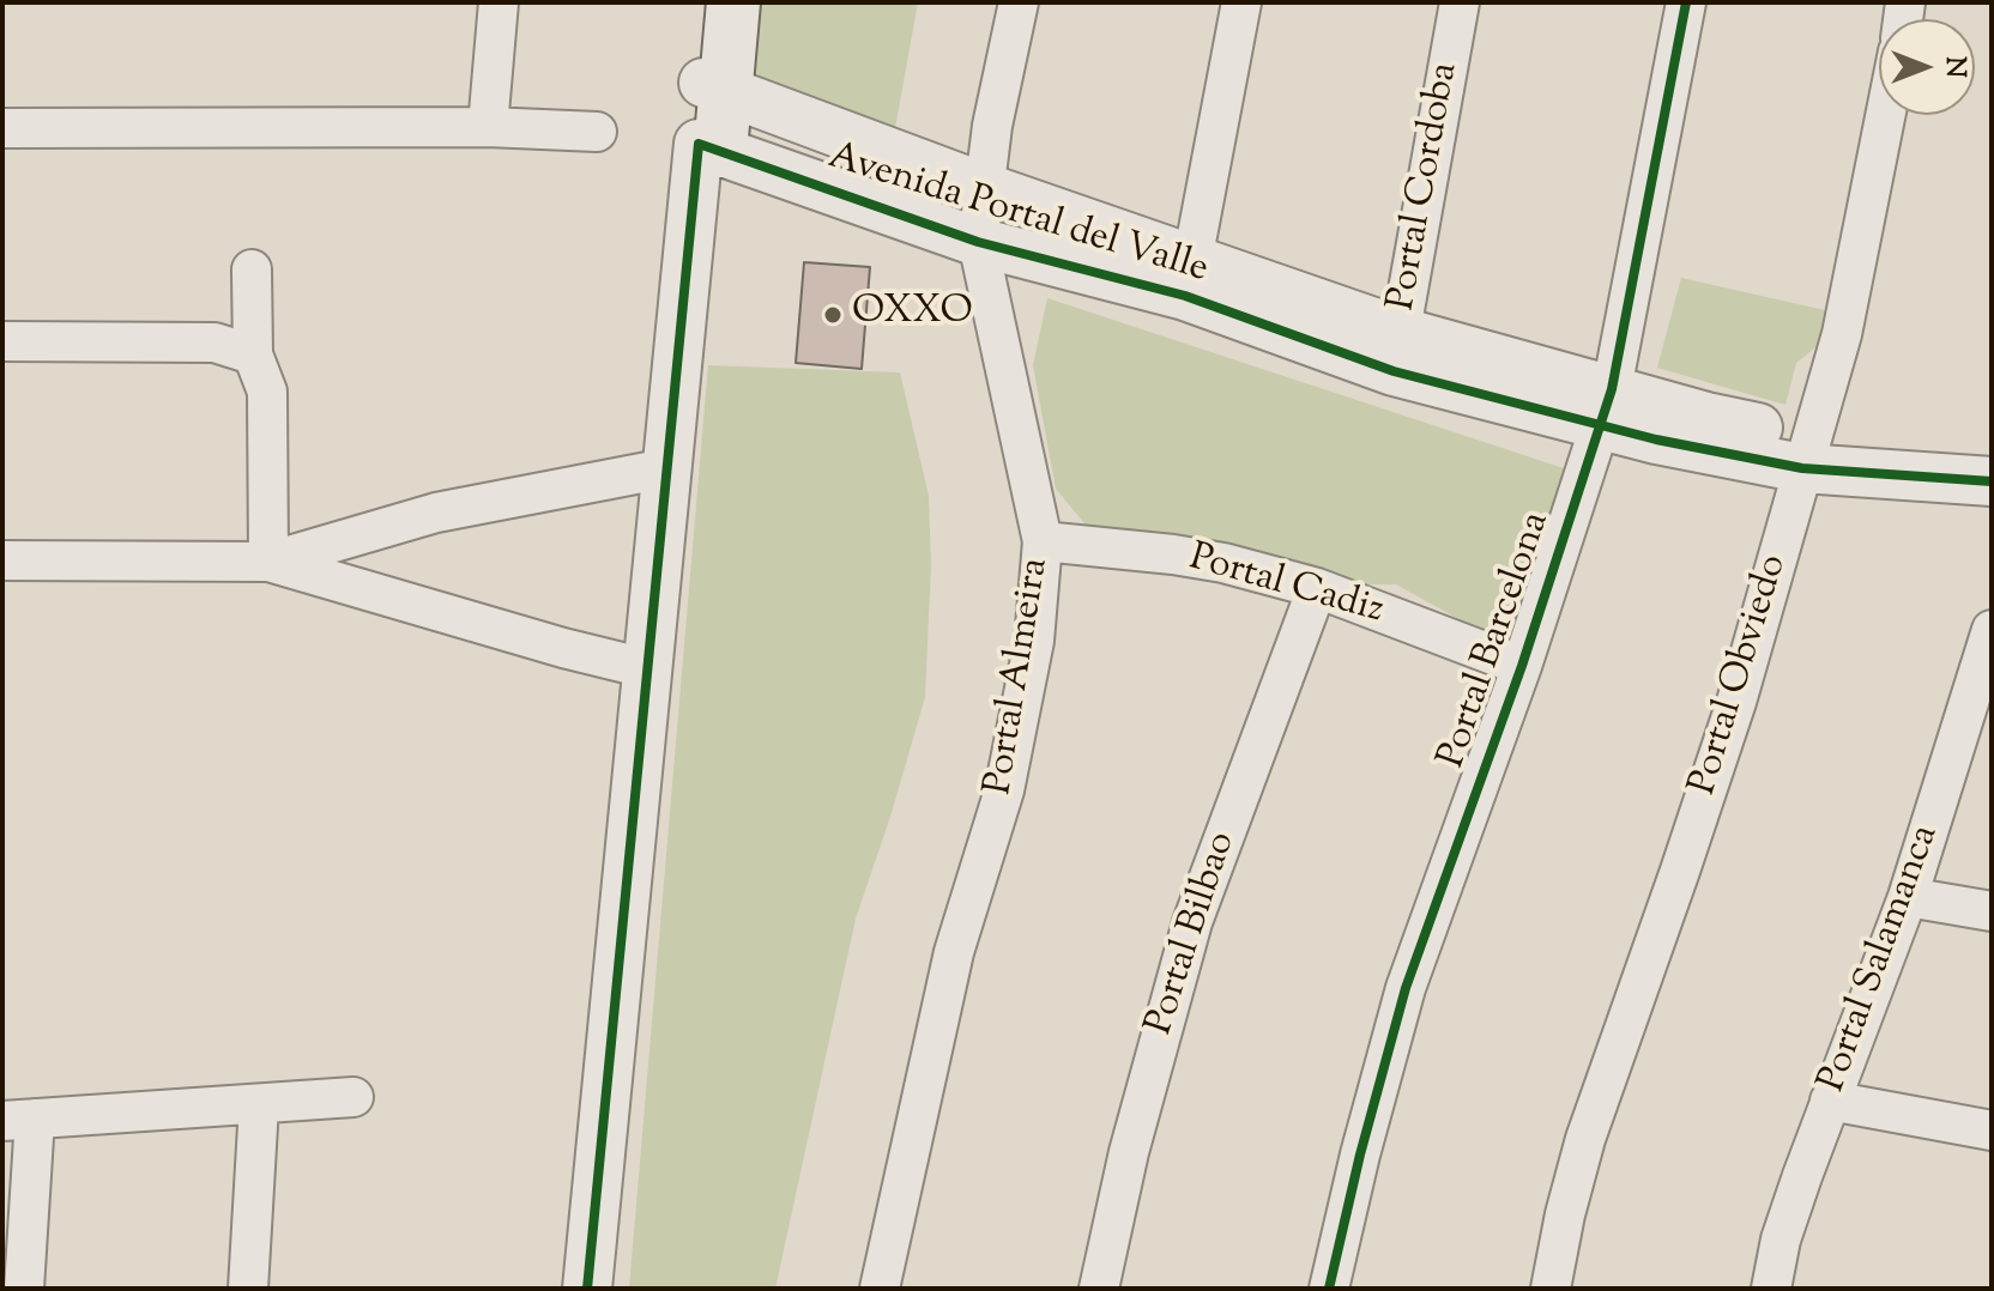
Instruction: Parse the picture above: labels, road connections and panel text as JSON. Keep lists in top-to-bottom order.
{
  "streets": {
    "street": [
      "Portal Cordoba",
      "Avenida Portal del Valle",
      "Portal Cadiz",
      "Portal Barcelona",
      "Portal Obviedo",
      "Portal Almeira",
      "Portal Bilbao",
      "Portal Salamanca"
    ]
  },
  "crossings": [
    ["Portal Cordoba", "Avenida Portal del Valle"],
    ["Avenida Portal del Valle", "Portal Barcelona"],
    ["Avenida Portal del Valle", "Portal Obviedo"],
    ["Avenida Portal del Valle", "Portal Almeira"],
    ["Portal Cadiz", "Portal Barcelona"],
    ["Portal Cadiz", "Portal Almeira"],
    ["Portal Cadiz", "Portal Bilbao"]
  ],
  "places": ["OXXO"],
  "north": "right"
}
